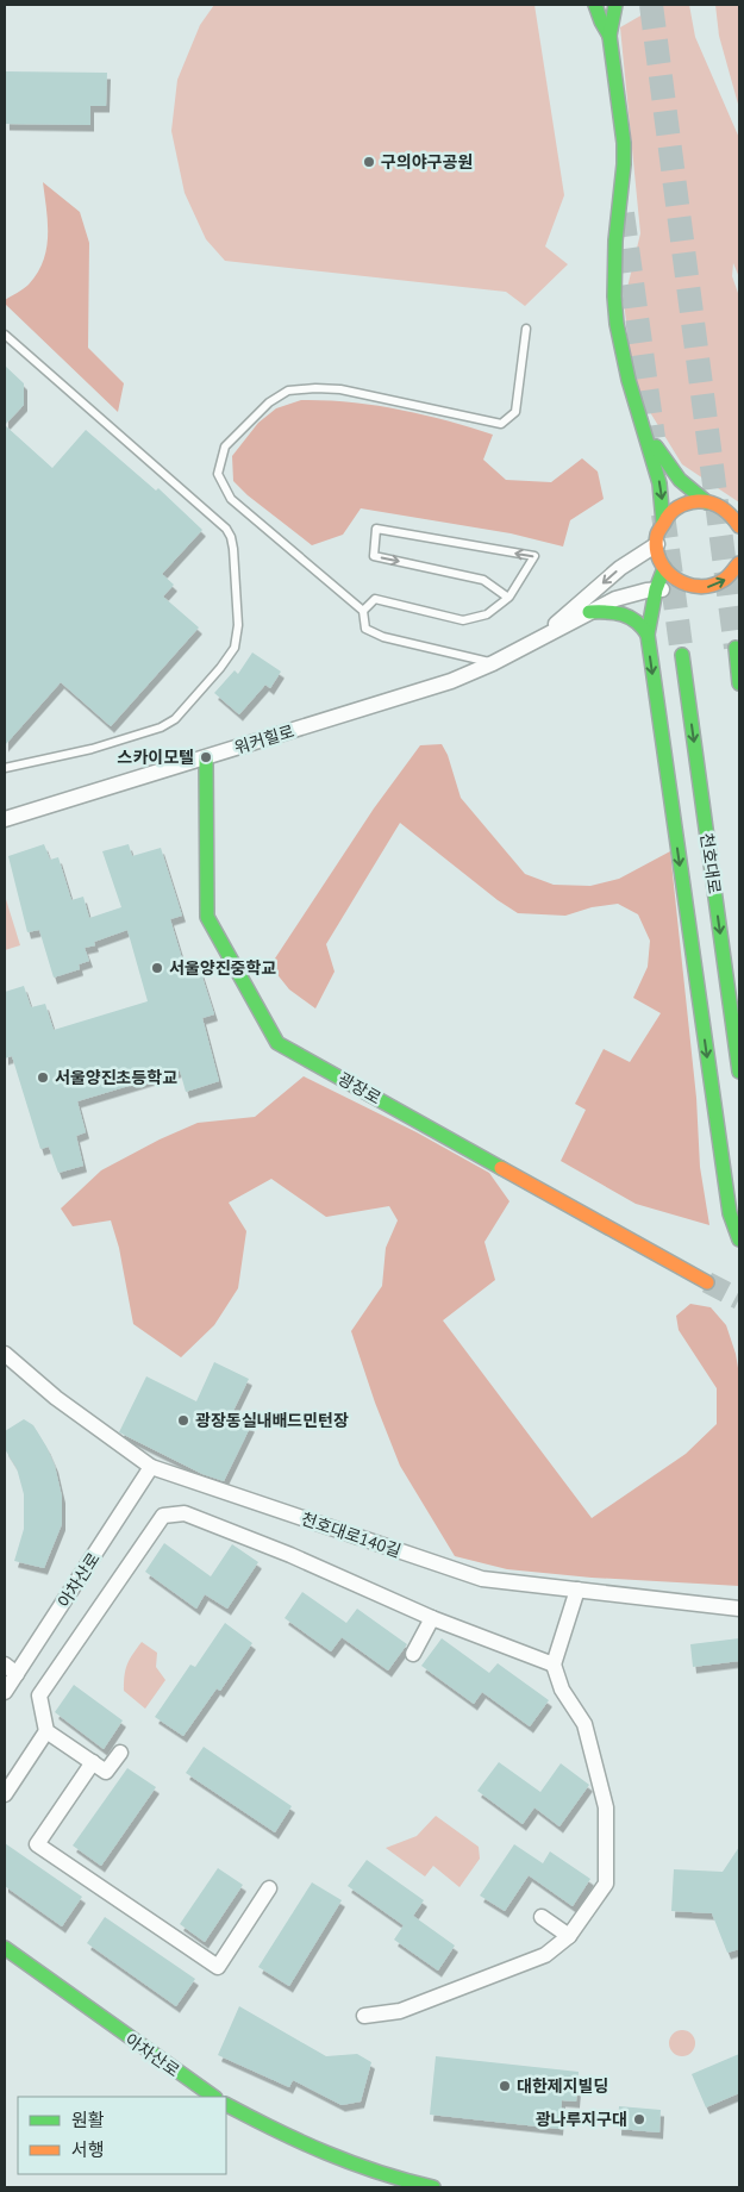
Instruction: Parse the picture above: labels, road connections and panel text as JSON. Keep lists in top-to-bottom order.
{
  "streets": {
    "main road": ["천호대로", "광장로", "아차산로"],
    "street": ["워커힐로", "천호대로140길"]
  },
  "crossings": [
    ["워커힐로", "광장로"],
    ["천호대로140길", "아차산로"]
  ],
  "places": [
    "구의야구공원",
    "스카이모텔",
    "서울양진중학교",
    "서울양진초등학교",
    "광장동실내배드민턴장",
    "대한제지빌딩",
    "광나루지구대"
  ],
  "legend": ["원활", "서행"]
}
